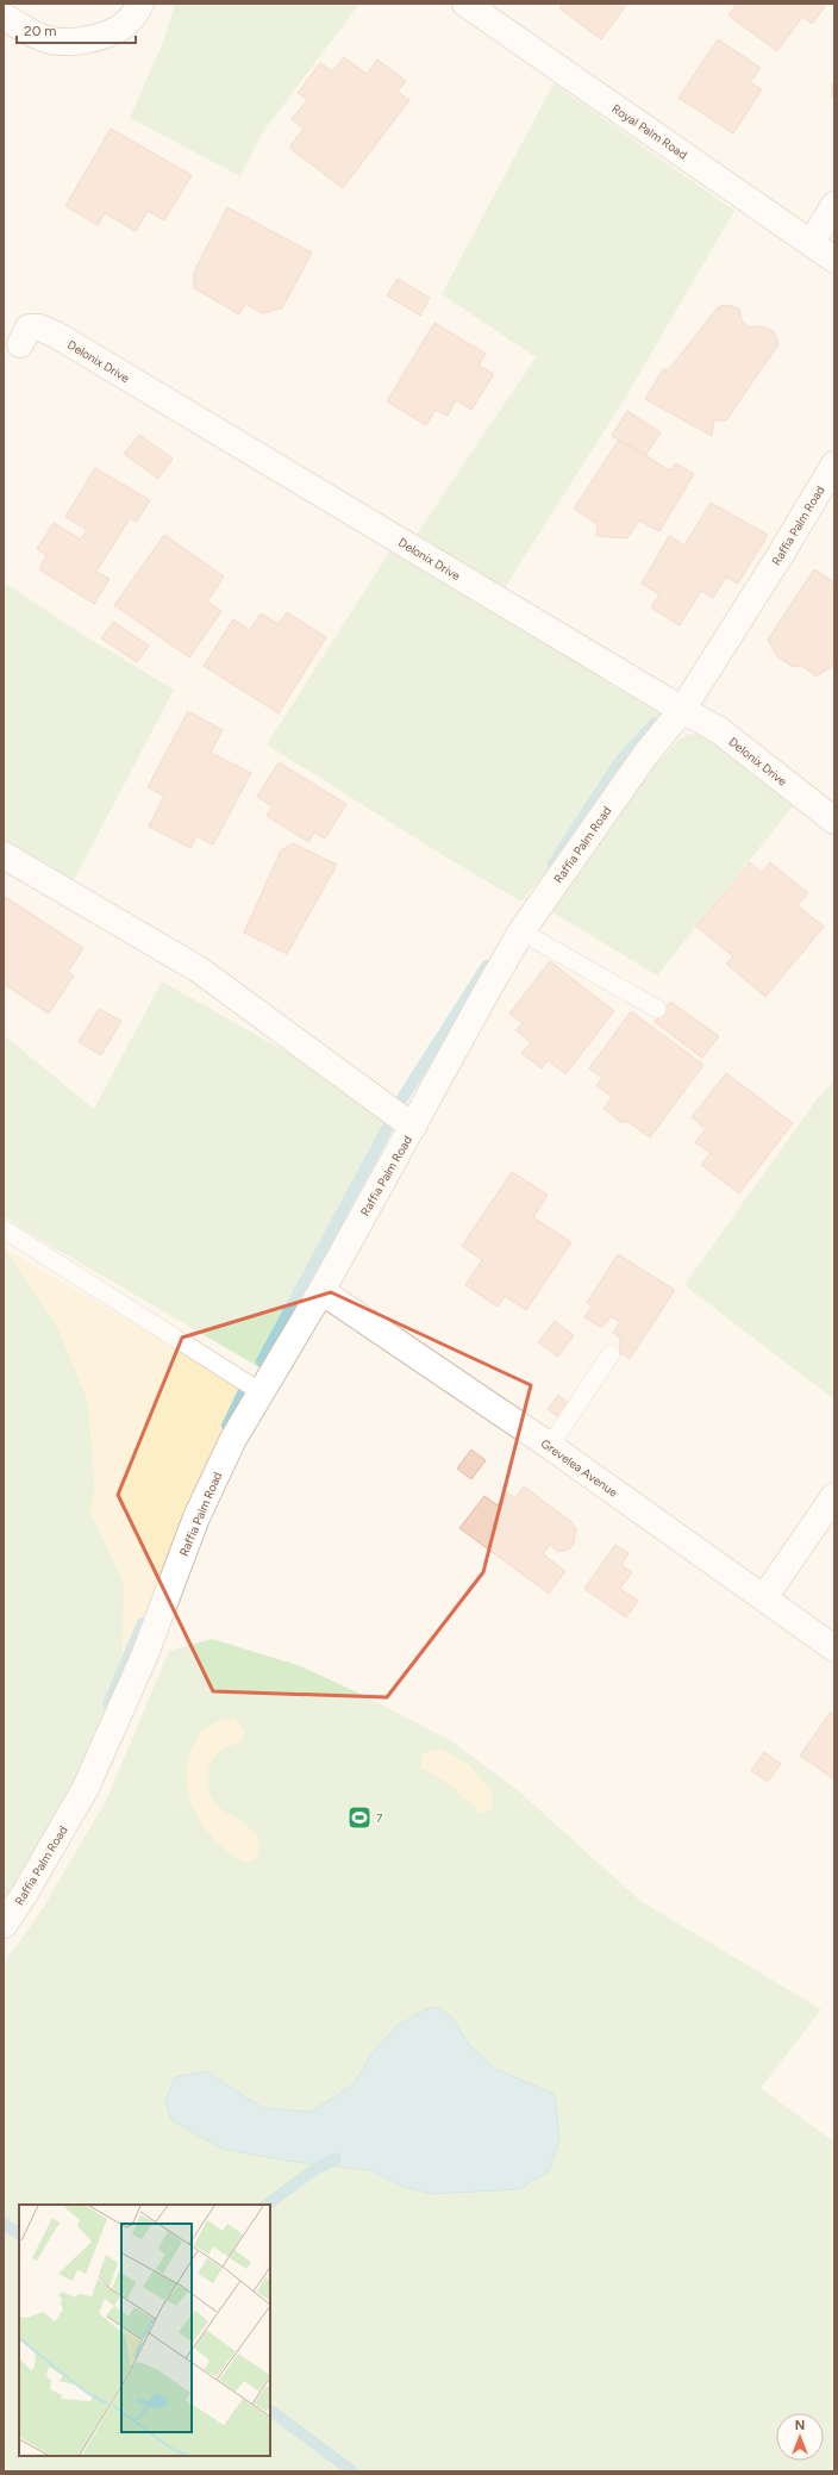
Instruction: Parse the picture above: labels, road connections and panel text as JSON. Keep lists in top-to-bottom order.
{
  "streets": {
    "street": [
      "Royal Palm Road",
      "Delonix Drive",
      "Raffia Palm Road",
      "Grevelea Avenue"
    ]
  },
  "crossings": [
    ["Delonix Drive", "Raffia Palm Road"],
    ["Raffia Palm Road", "Grevelea Avenue"]
  ],
  "places": {
    "sports": ["7"]
  },
  "scale_bar": "20 m",
  "north": "top"
}
